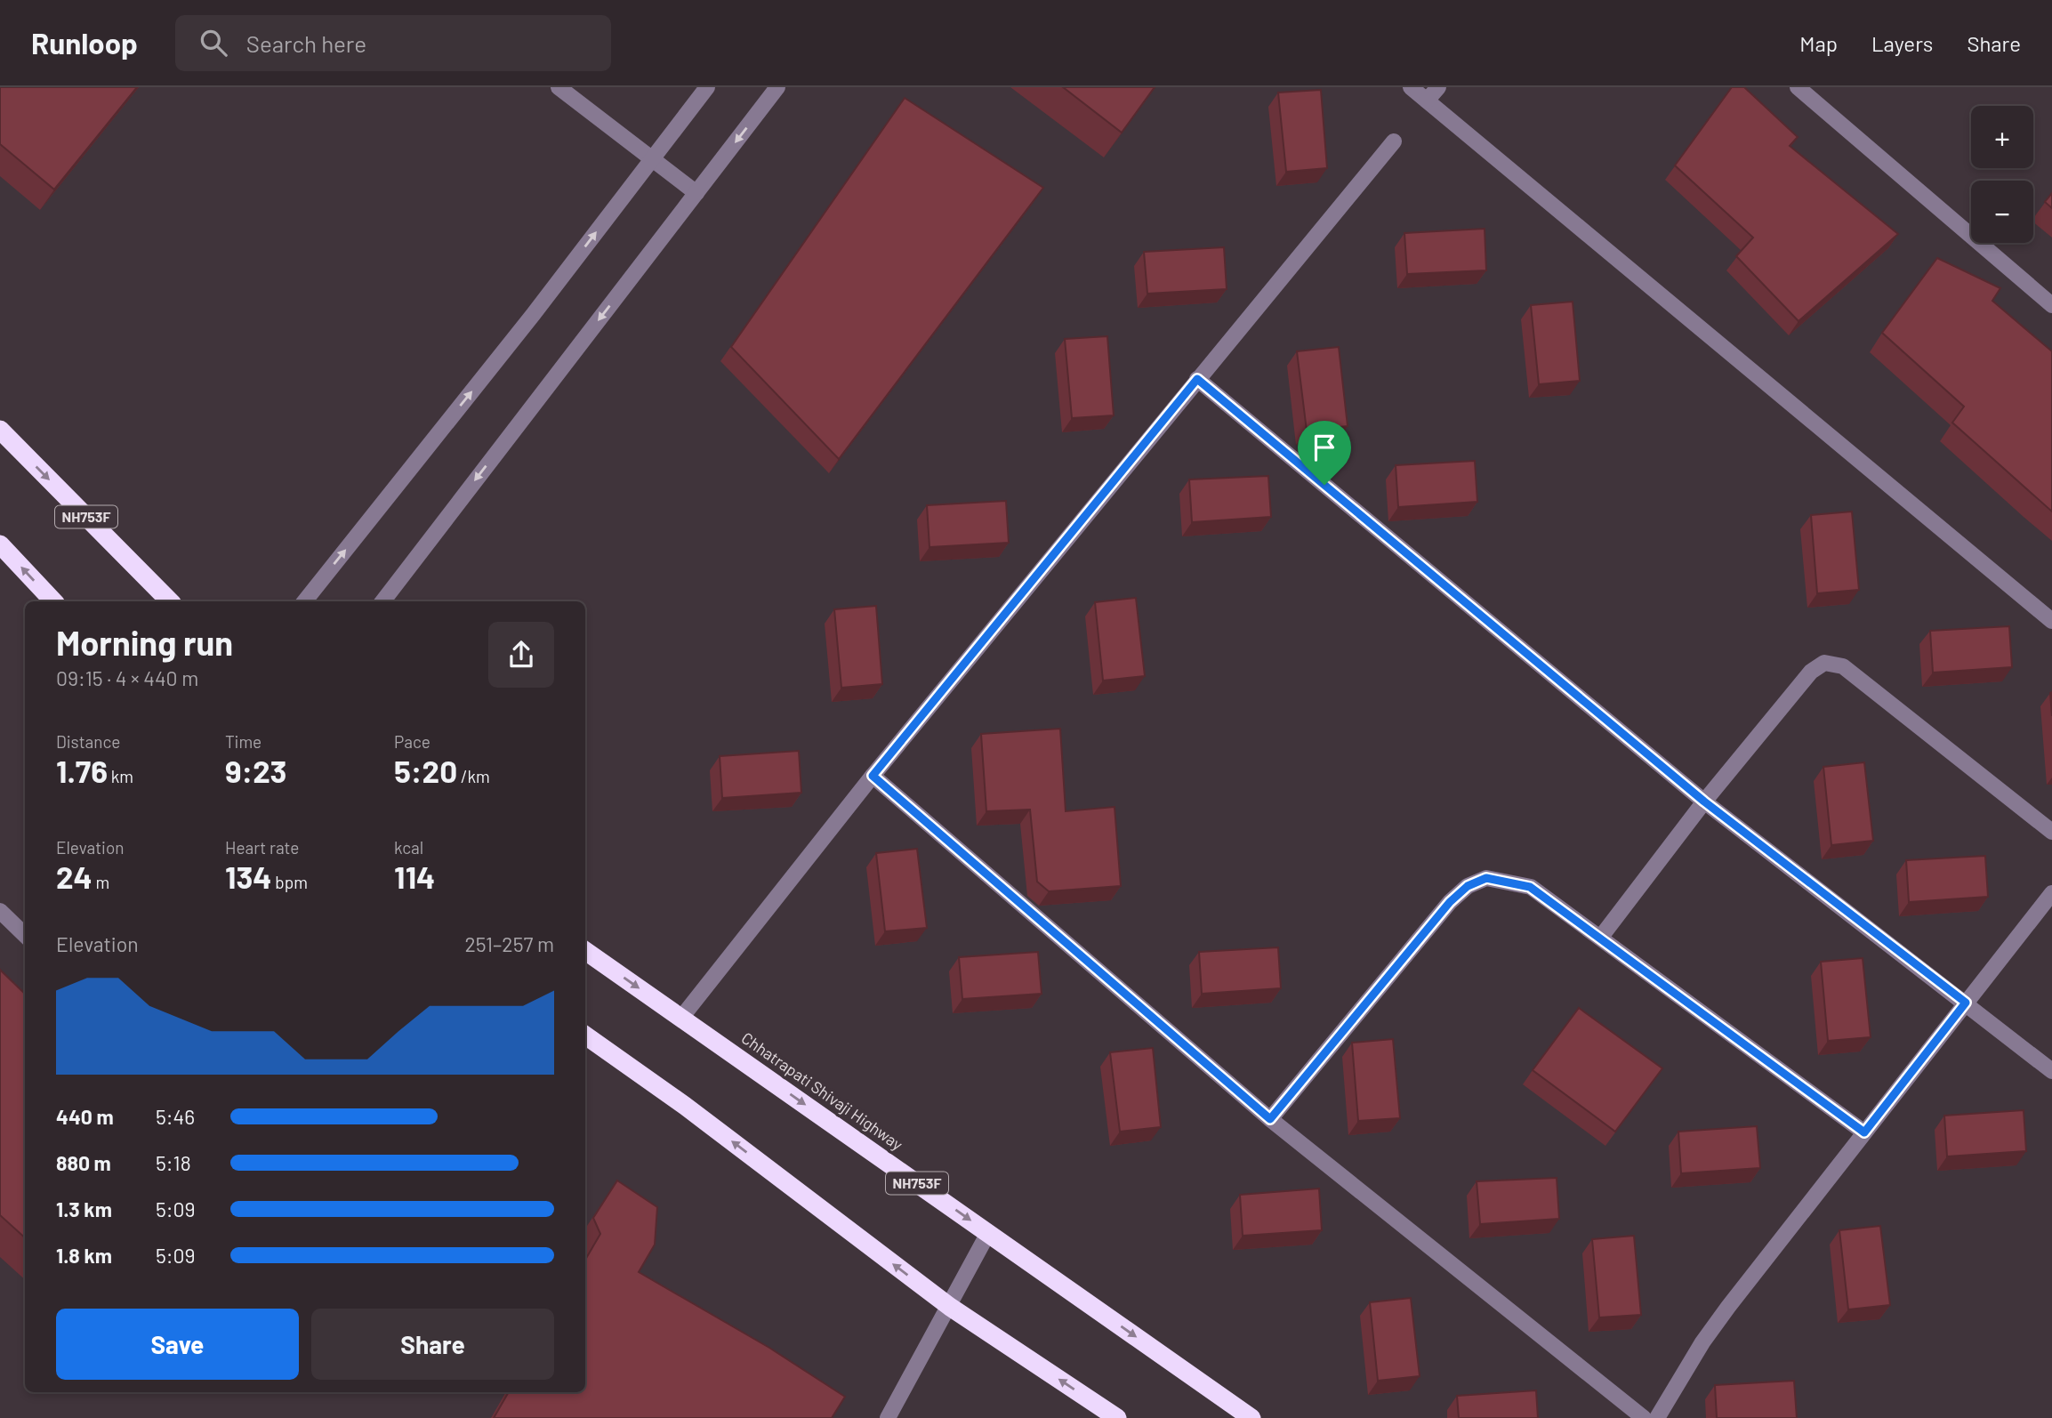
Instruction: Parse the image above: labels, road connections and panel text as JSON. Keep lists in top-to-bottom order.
{
  "streets": {
    "highway": ["NH753F", "Chhatrapati Shivaji Highway"]
  },
  "page": {
    "header": "Runloop",
    "search": "Search here",
    "nav": ["Map", "Layers", "Share"],
    "map_buttons": ["+", "−"],
    "heading": ["Morning run", "09:15 · 4 × 440 m"],
    "stats": [
      ["Distance", "1.76 km"],
      ["Time", "9:23"],
      ["Pace", "5:20 /km"],
      ["Elevation", "24 m"],
      ["Heart rate", "134 bpm"],
      ["kcal", "114"]
    ],
    "chart": ["Elevation", "251–257 m"],
    "list": [
      {
        "name": "440 m",
        "note": "5:46"
      },
      {
        "name": "880 m",
        "note": "5:18"
      },
      {
        "name": "1.3 km",
        "note": "5:09"
      },
      {
        "name": "1.8 km",
        "note": "5:09"
      }
    ],
    "buttons": ["Save", "Share"]
  }
}
